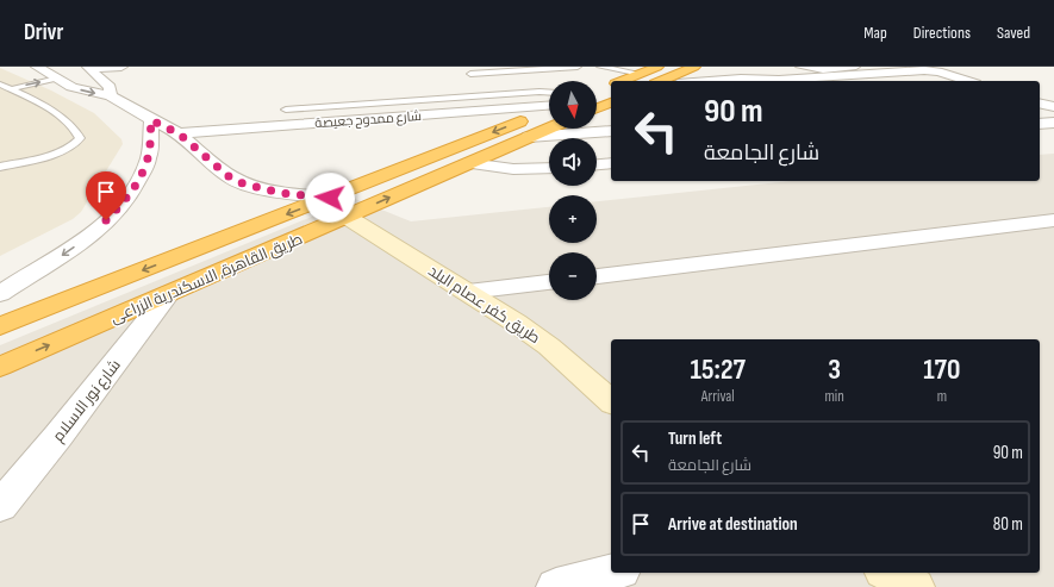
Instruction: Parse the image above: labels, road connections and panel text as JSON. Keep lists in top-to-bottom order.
{
  "streets": {
    "highway": ["طريق القاهرة, الاسكندرية الزراعى"],
    "street": ["شارع ممدوح جعيصة", "طريق كفر عصام البلد", "شارع نور الاسلام"]
  },
  "crossings": [
    ["طريق القاهرة, الاسكندرية الزراعى", "طريق كفر عصام البلد"],
    ["طريق القاهرة, الاسكندرية الزراعى", "شارع نور الاسلام"]
  ],
  "north": "bottom",
  "page": {
    "header": "Drivr",
    "nav": ["Map", "Directions", "Saved"],
    "map_buttons": ["+", "−"],
    "turn": ["90 m", "شارع الجامعة"],
    "eta": [
      "15:27",
      "Arrival",
      "3",
      "min",
      "170",
      "m"
    ],
    "list": [
      {
        "name": "Turn left",
        "note": "شارع الجامعة",
        "value": "90 m"
      },
      {
        "name": "Arrive at destination",
        "value": "80 m"
      }
    ]
  }
}
